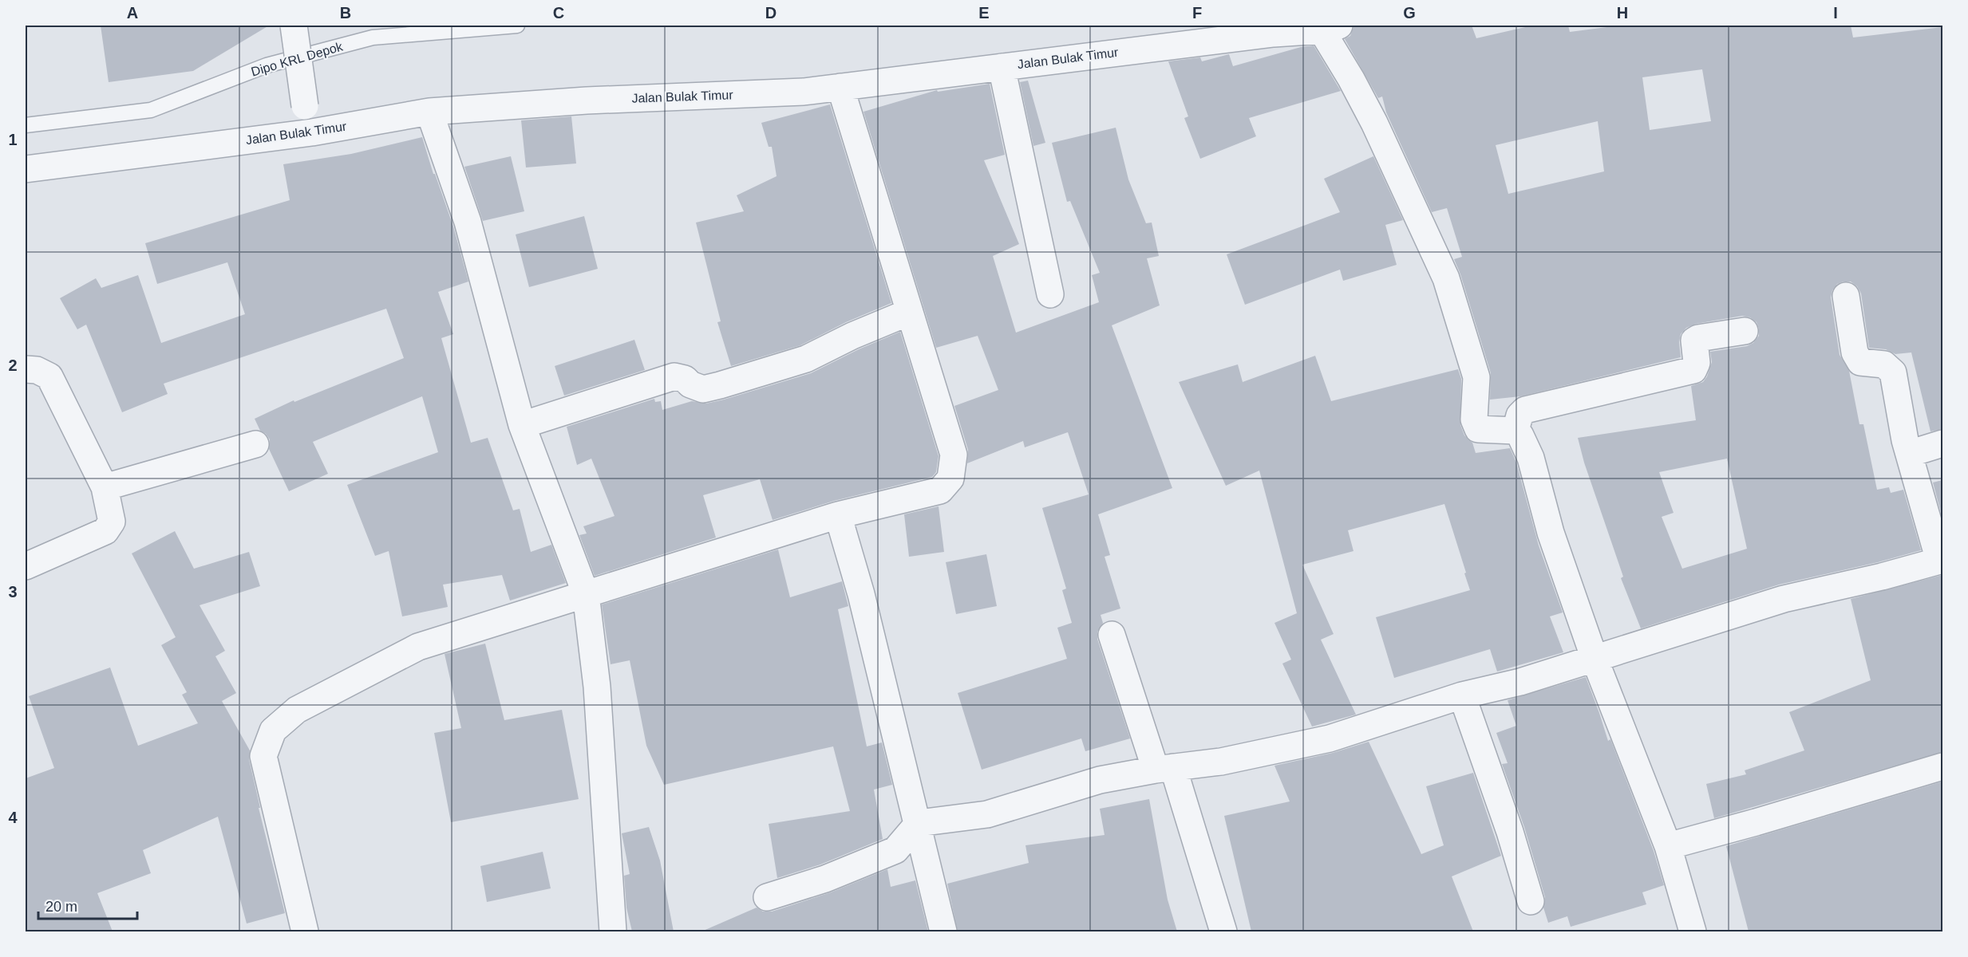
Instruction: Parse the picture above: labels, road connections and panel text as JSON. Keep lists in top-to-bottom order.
{
  "streets": {
    "street": ["Jalan Bulak Timur"],
    "lane": ["Dipo KRL Depok"]
  },
  "scale_bar": "20 m",
  "grid": {
    "columns": [
      "A",
      "B",
      "C",
      "D",
      "E",
      "F",
      "G",
      "H",
      "I"
    ],
    "rows": [
      "1",
      "2",
      "3",
      "4"
    ]
  }
}
